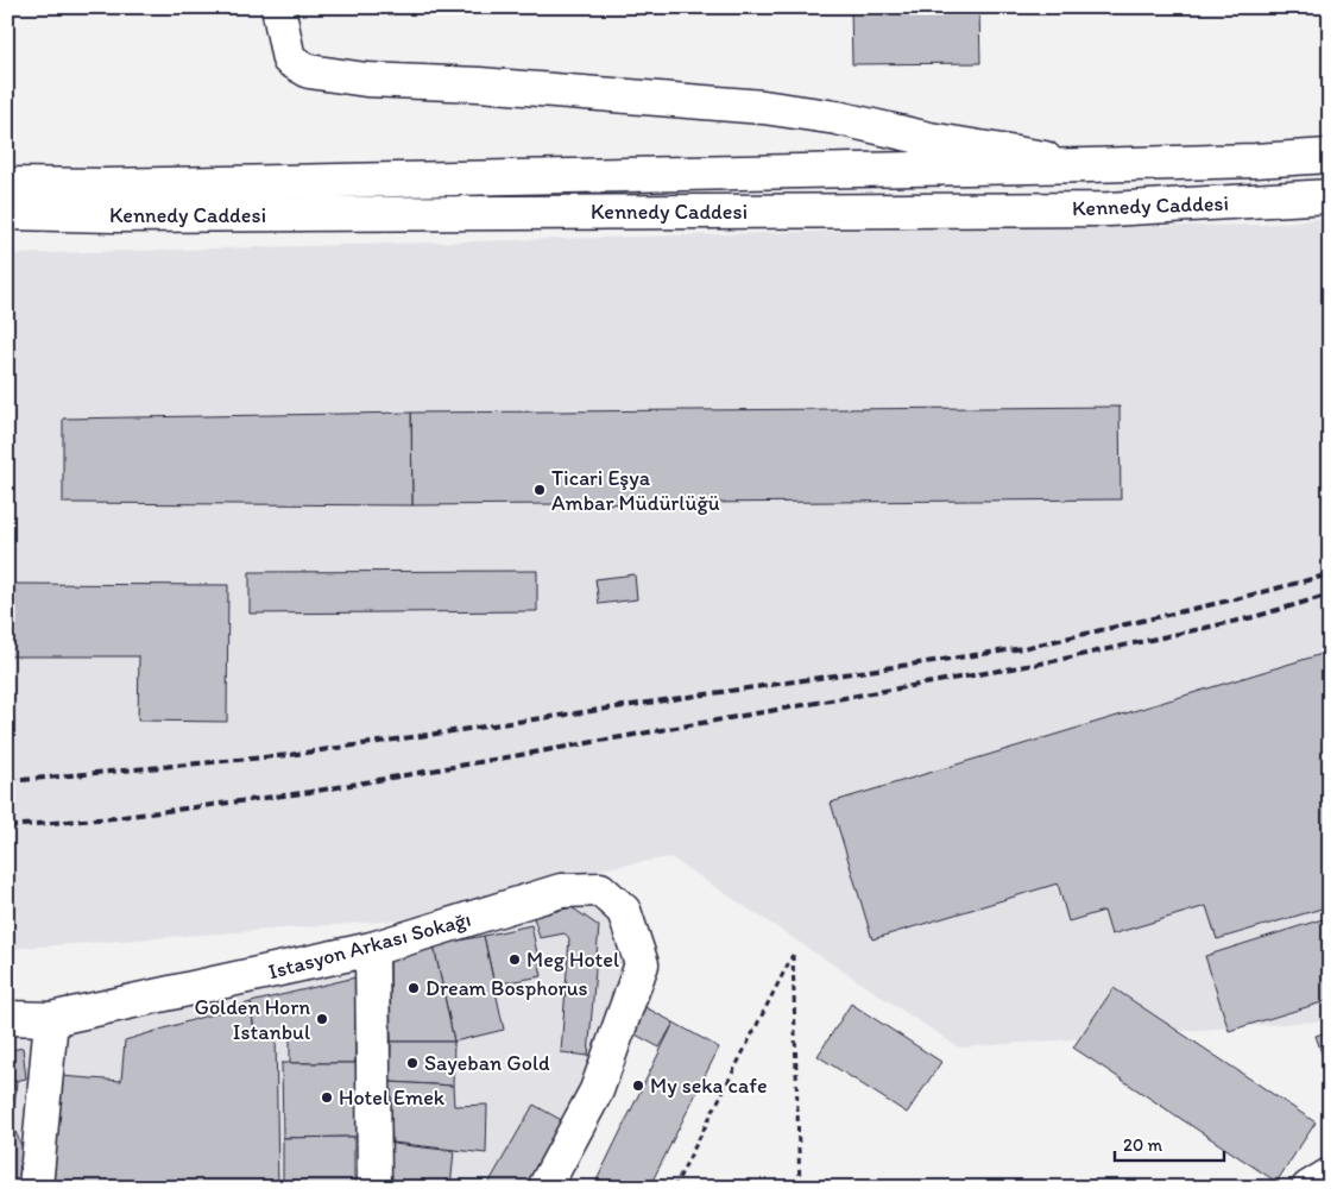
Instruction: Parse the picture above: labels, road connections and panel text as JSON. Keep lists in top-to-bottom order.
{
  "streets": {
    "main road": ["Kennedy Caddesi", "Istasyon Arkası Sokağı"]
  },
  "places": [
    "Ticari Eşya Ambar Müdürlüğü",
    "Meg Hotel",
    "Dream Bosphorus",
    "Golden Horn Istanbul",
    "Sayeban Gold",
    "My seka cafe",
    "Hotel Emek"
  ],
  "scale_bar": "20 m"
}
